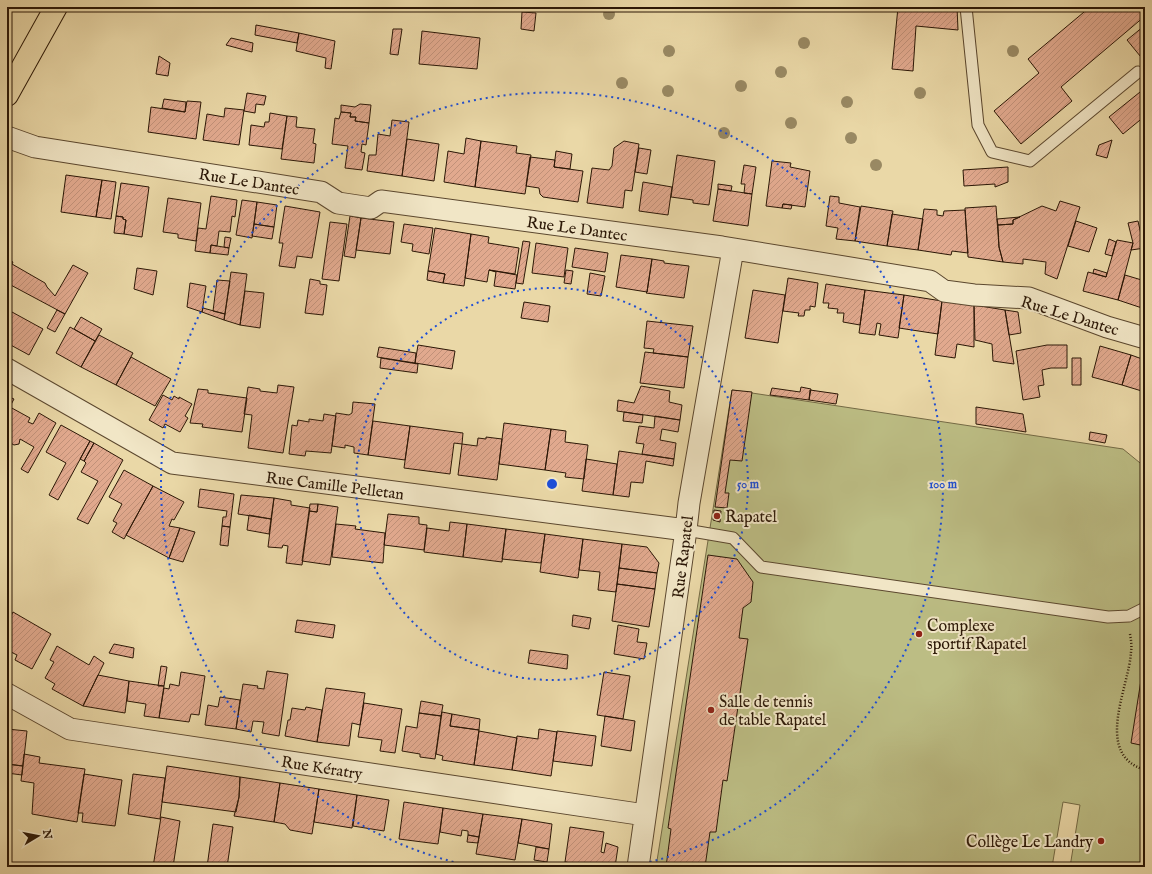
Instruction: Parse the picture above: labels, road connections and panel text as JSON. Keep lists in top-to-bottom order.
{
  "streets": {
    "street": [
      "Rue Le Dantec",
      "Rue Camille Pelletan",
      "Rue Rapatel",
      "Rue Kératry"
    ]
  },
  "crossings": [
    ["Rue Le Dantec", "Rue Rapatel"],
    ["Rue Camille Pelletan", "Rue Rapatel"],
    ["Rue Rapatel", "Rue Kératry"]
  ],
  "places": [
    "Rapatel",
    "Complexe sportif Rapatel",
    "Salle de tennis de table Rapatel",
    "Collège Le Landry"
  ],
  "north": "right",
  "rings": ["50 m", "100 m"]
}
